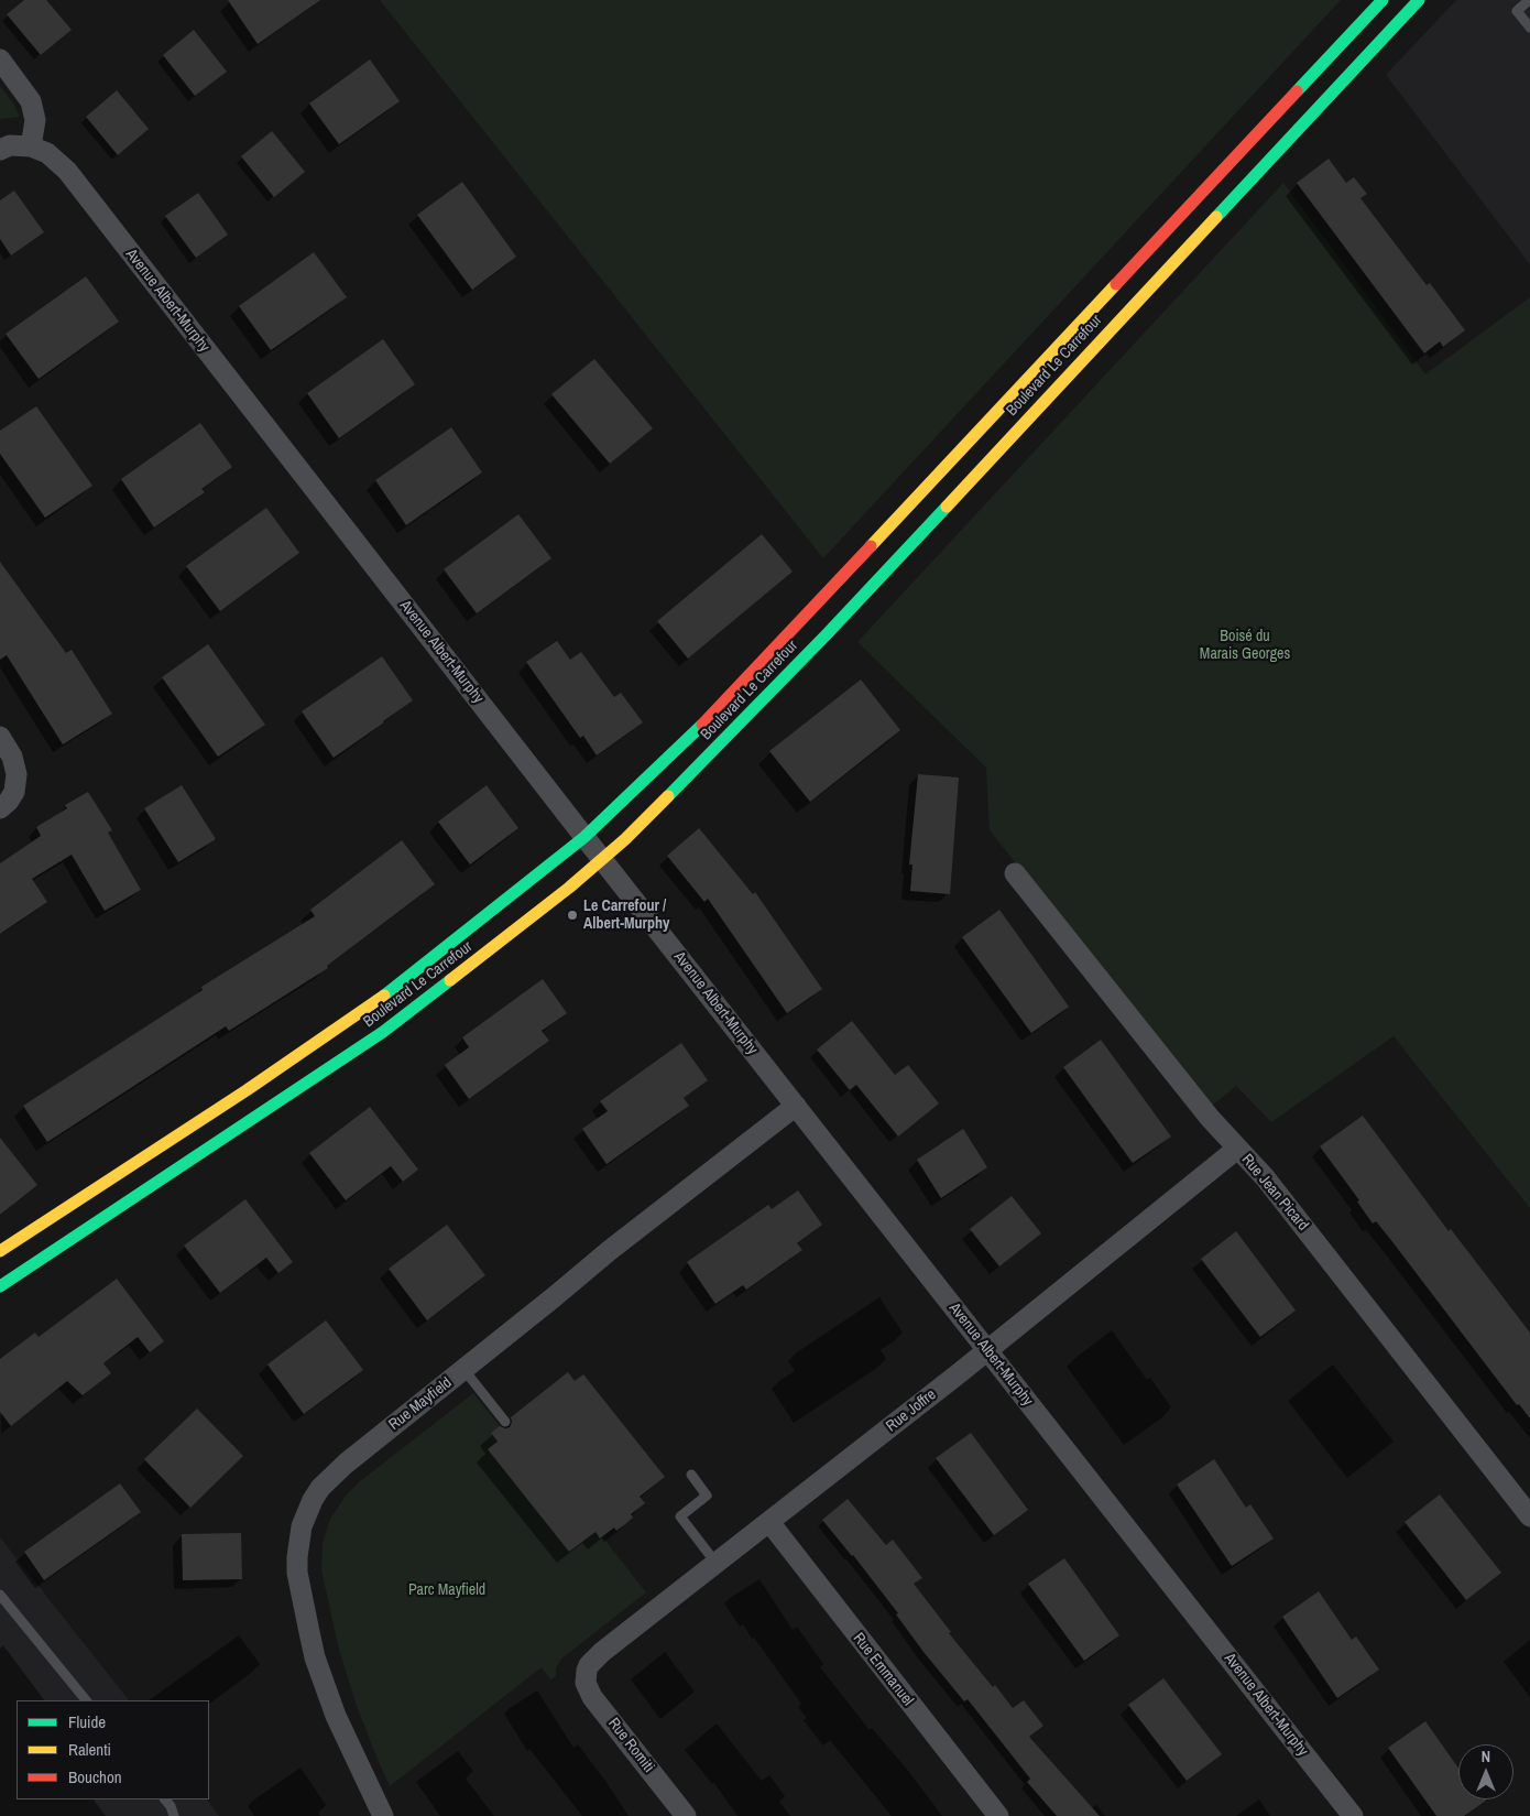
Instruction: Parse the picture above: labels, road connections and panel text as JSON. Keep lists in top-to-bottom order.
{
  "streets": {
    "street": [
      "Avenue Albert-Murphy",
      "Boulevard Le Carrefour",
      "Rue Jean Picard",
      "Rue Mayfield",
      "Rue Joffre",
      "Rue Emmanuel",
      "Rue Romiti"
    ]
  },
  "crossings": [
    ["Avenue Albert-Murphy", "Boulevard Le Carrefour"],
    ["Avenue Albert-Murphy", "Rue Mayfield"],
    ["Avenue Albert-Murphy", "Rue Joffre"],
    ["Rue Jean Picard", "Rue Joffre"],
    ["Rue Joffre", "Rue Emmanuel"],
    ["Rue Joffre", "Rue Romiti"]
  ],
  "parks": ["Boisé du Marais Georges", "Parc Mayfield"],
  "places": ["Le Carrefour / Albert-Murphy"],
  "legend": ["Fluide", "Ralenti", "Bouchon"],
  "north": "top"
}
